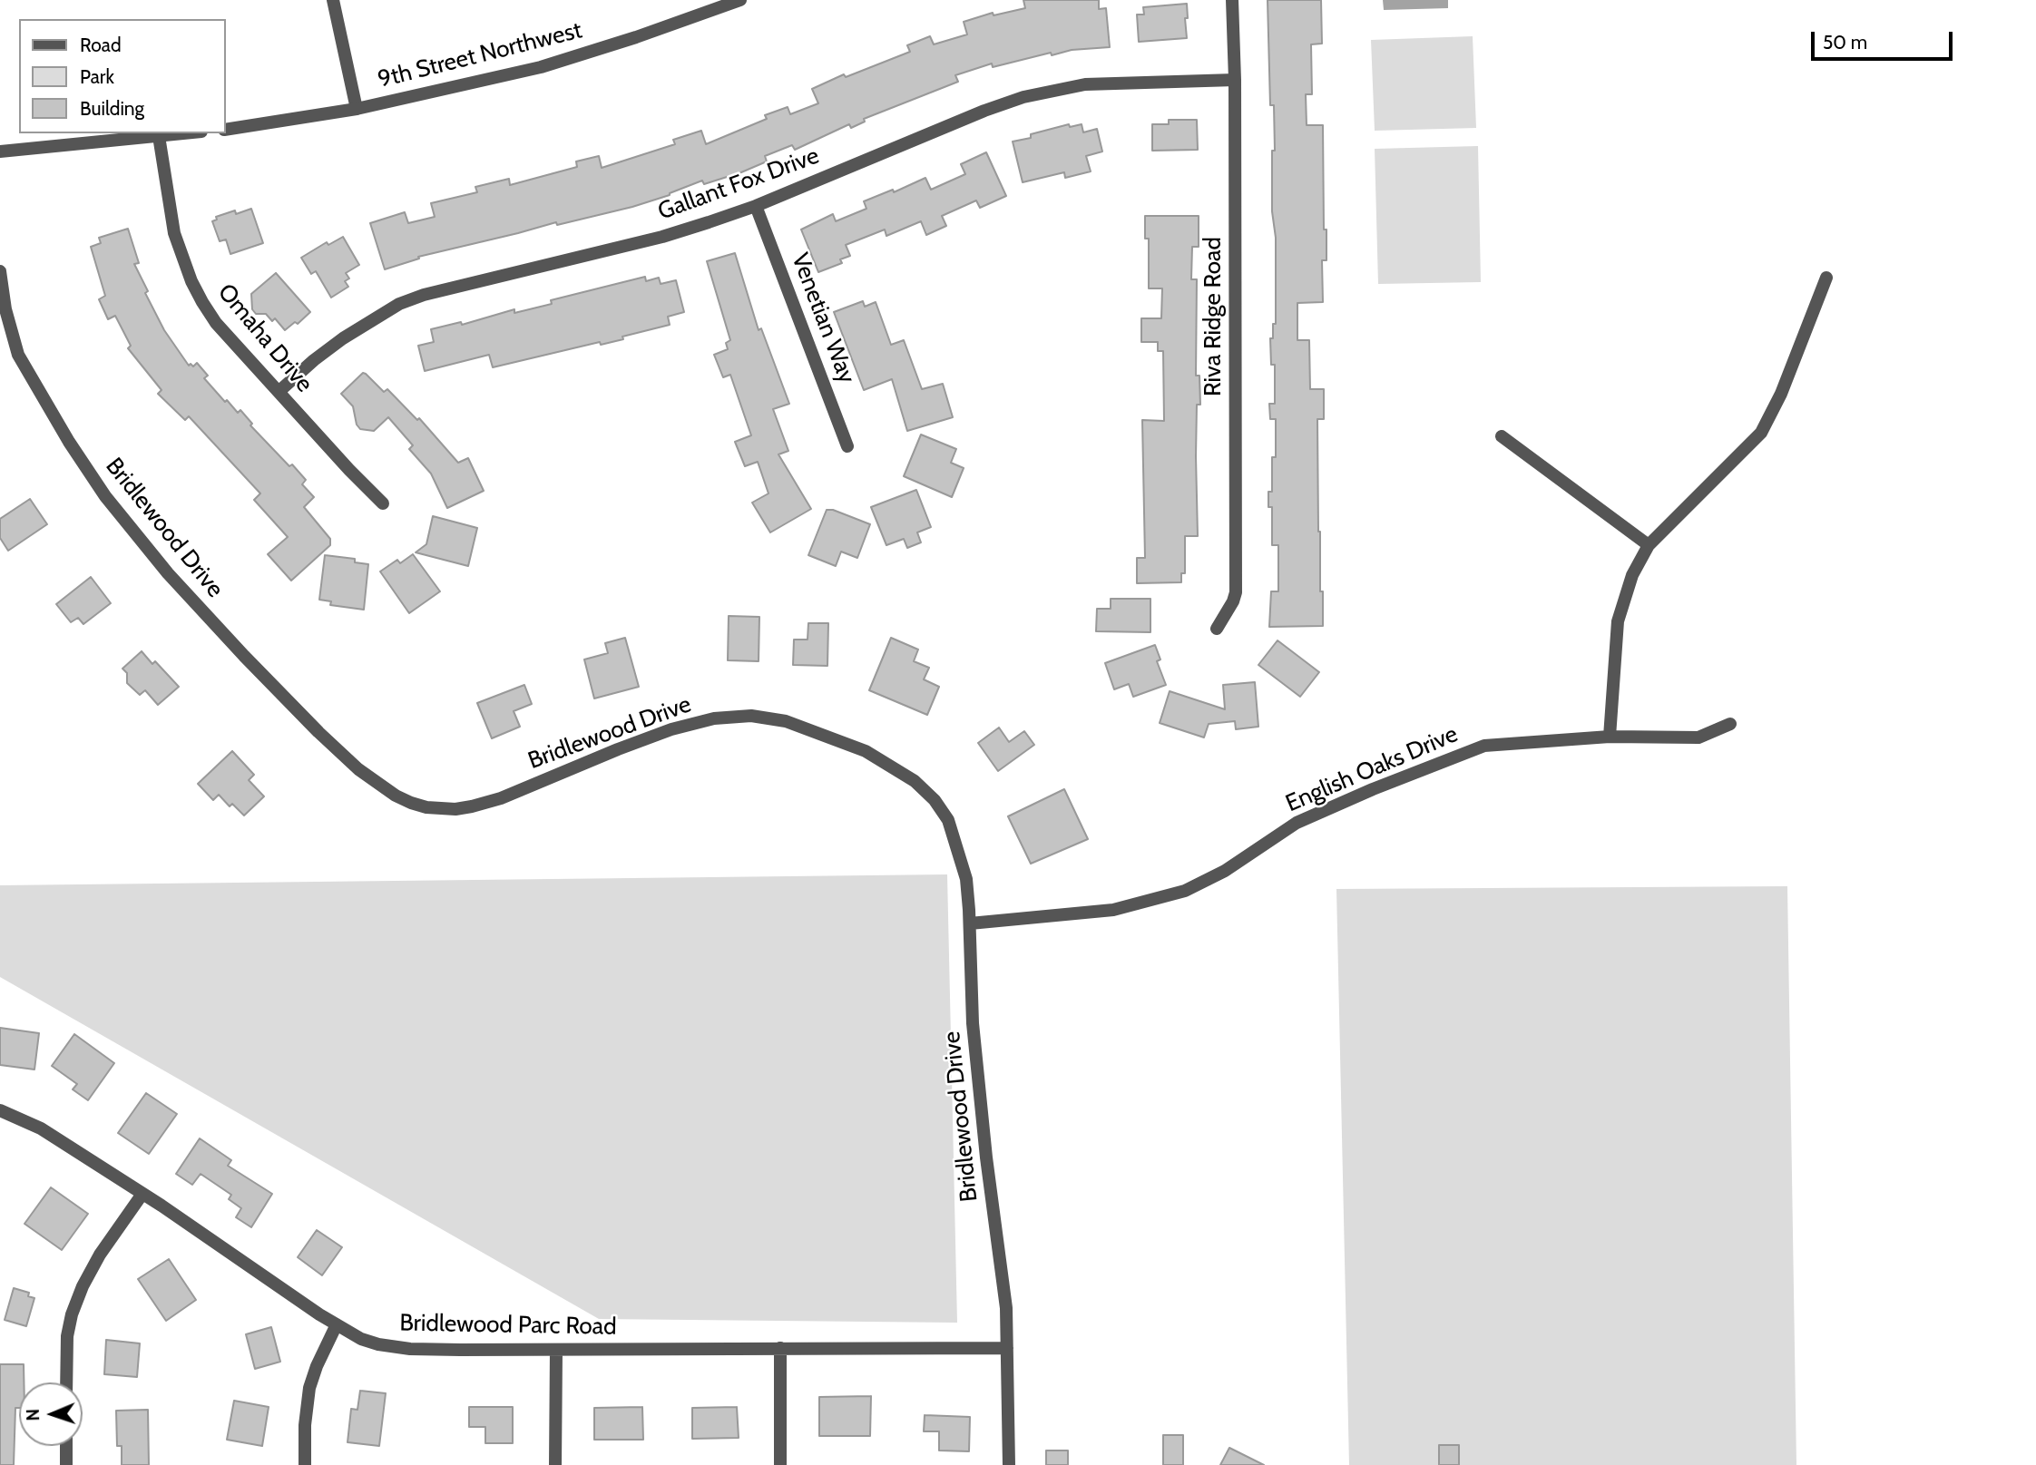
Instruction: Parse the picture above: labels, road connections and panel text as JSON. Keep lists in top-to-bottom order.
{
  "streets": {
    "street": [
      "9th Street Northwest",
      "Gallant Fox Drive",
      "Riva Ridge Road",
      "Venetian Way",
      "Omaha Drive",
      "Bridlewood Drive",
      "English Oaks Drive",
      "Bridlewood Parc Road"
    ]
  },
  "crossings": [
    ["Gallant Fox Drive", "Riva Ridge Road"],
    ["Gallant Fox Drive", "Venetian Way"],
    ["Gallant Fox Drive", "Omaha Drive"],
    ["Bridlewood Drive", "English Oaks Drive"],
    ["Bridlewood Drive", "Bridlewood Parc Road"]
  ],
  "legend": ["Road", "Park", "Building"],
  "scale_bar": "50 m",
  "north": "left"
}
